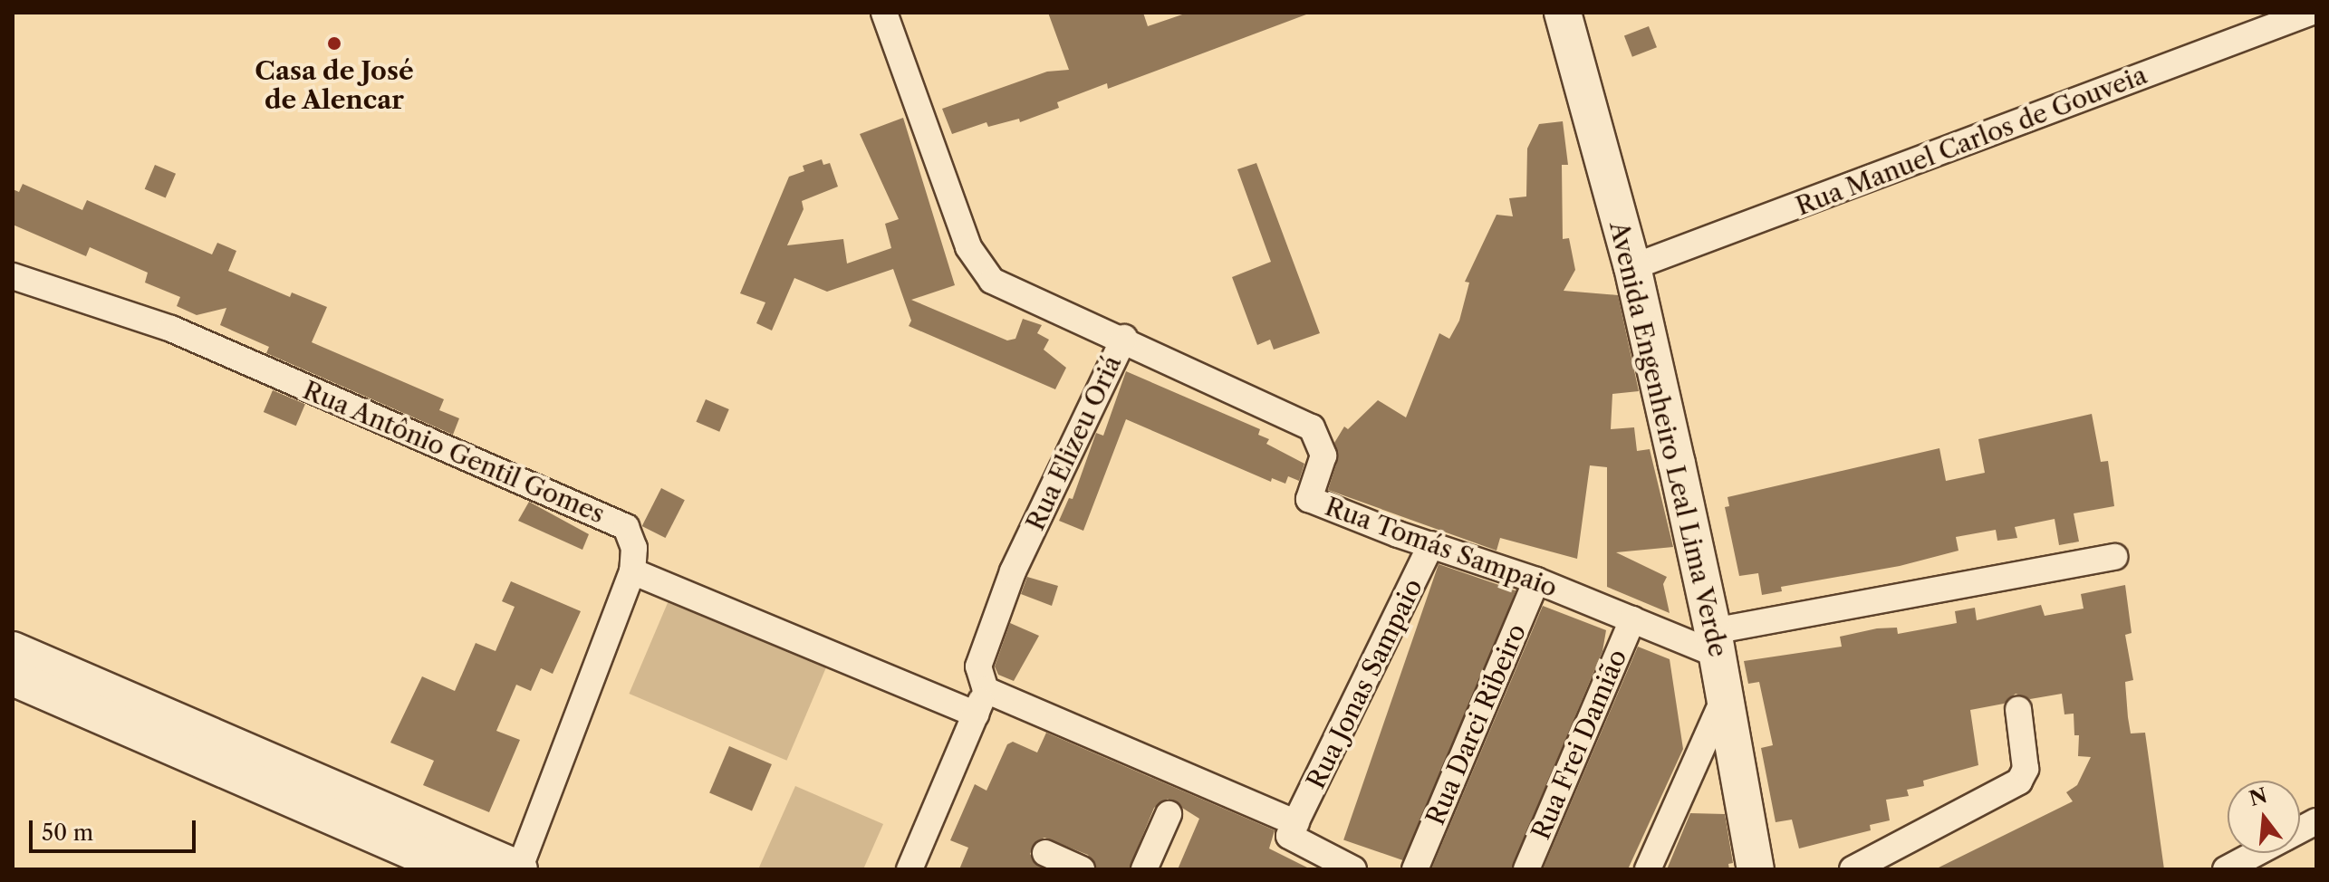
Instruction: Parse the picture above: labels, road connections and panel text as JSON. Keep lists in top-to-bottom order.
{
  "streets": {
    "street": [
      "Rua Manuel Carlos de Gouveia",
      "Avenida Engenheiro Leal Lima Verde",
      "Rua Elizeu Oriá",
      "Rua Antônio Gentil Gomes",
      "Rua Tomás Sampaio",
      "Rua Jonas Sampaio",
      "Rua Darci Ribeiro",
      "Rua Frei Damião"
    ]
  },
  "crossings": [
    ["Rua Manuel Carlos de Gouveia", "Avenida Engenheiro Leal Lima Verde"],
    ["Avenida Engenheiro Leal Lima Verde", "Rua Tomás Sampaio"],
    ["Rua Elizeu Oriá", "Rua Tomás Sampaio"],
    ["Rua Tomás Sampaio", "Rua Jonas Sampaio"],
    ["Rua Tomás Sampaio", "Rua Darci Ribeiro"],
    ["Rua Tomás Sampaio", "Rua Frei Damião"]
  ],
  "places": ["Casa de José de Alencar"],
  "scale_bar": "50 m",
  "north": "top"
}
